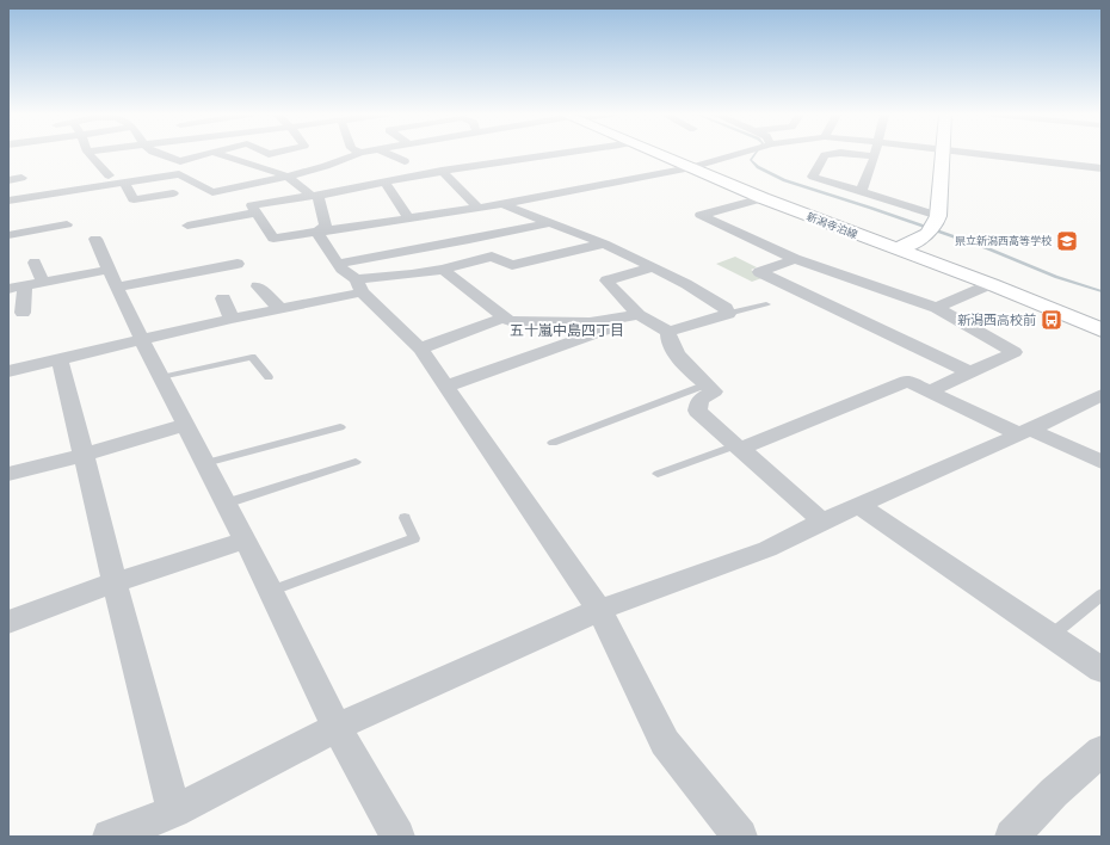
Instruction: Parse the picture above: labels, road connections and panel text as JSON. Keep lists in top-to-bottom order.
{
  "streets": {
    "main road": ["新潟寺泊線"]
  },
  "districts": ["五十嵐中島四丁目"],
  "places": {
    "school or university": ["県立新潟西高等学校"],
    "bus stop": ["新潟西高校前"]
  }
}
